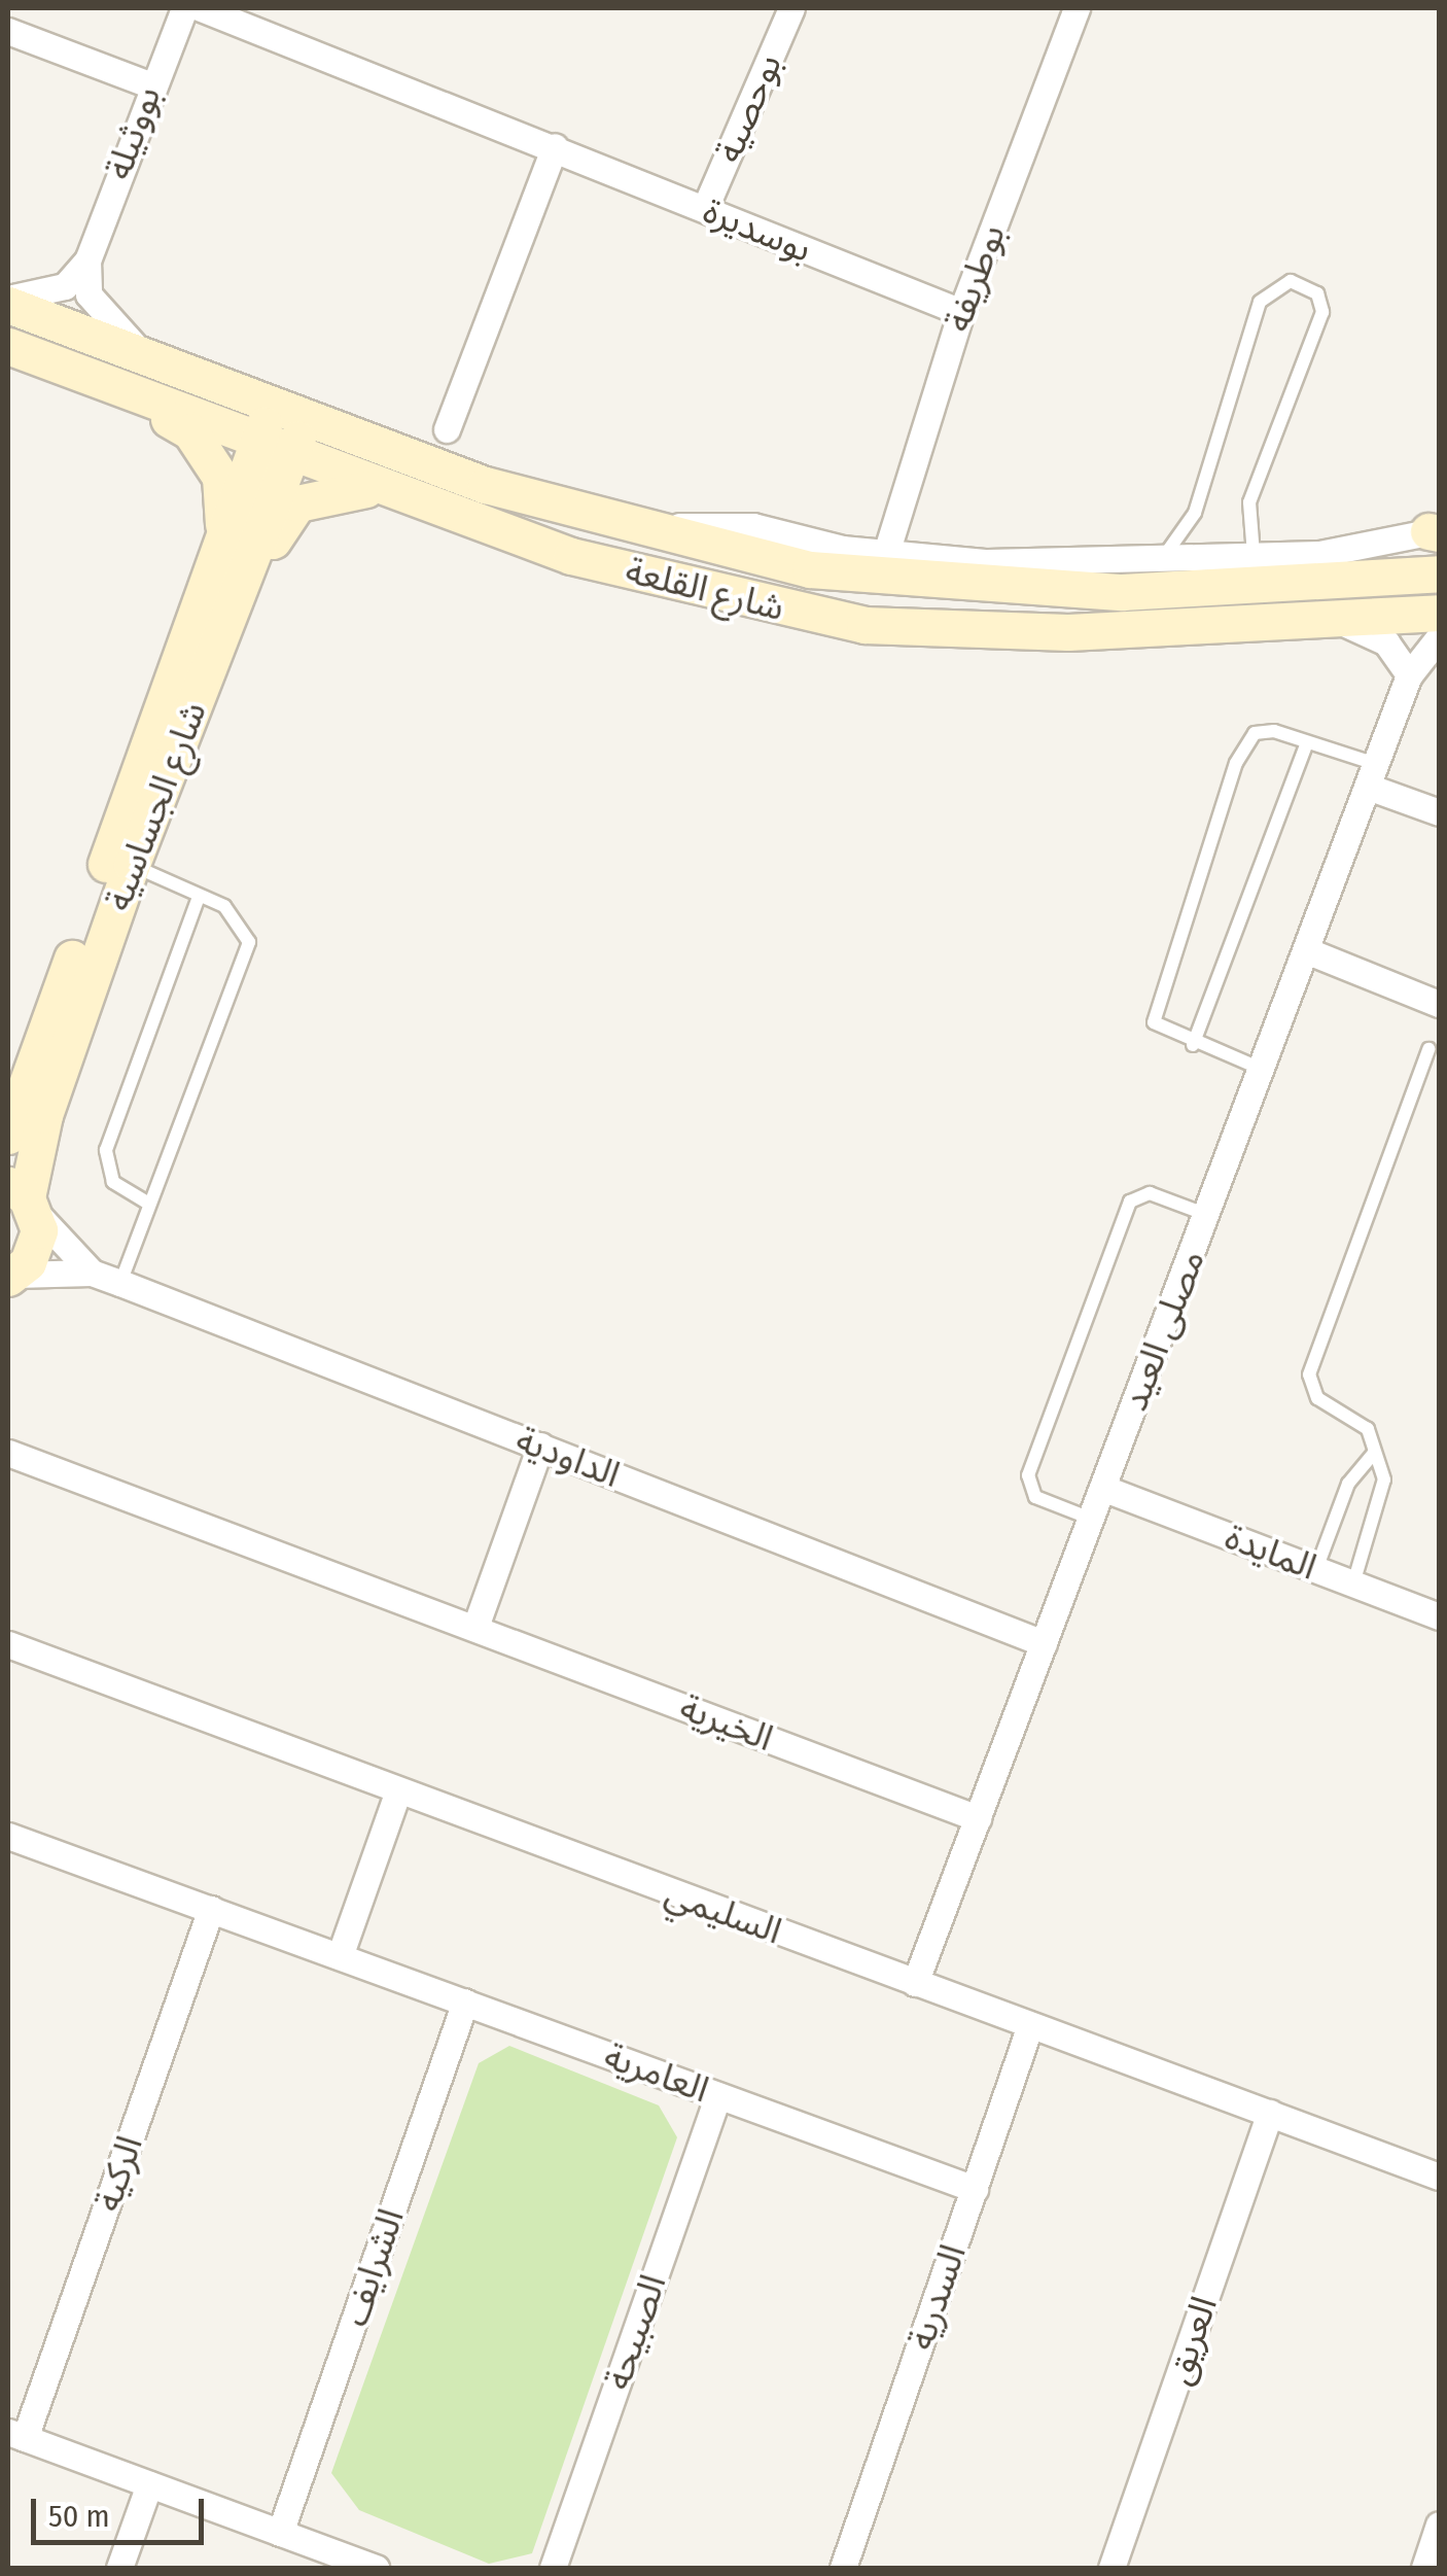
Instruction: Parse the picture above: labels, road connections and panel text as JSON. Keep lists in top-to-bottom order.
{
  "streets": {
    "main road": ["شارع القلعة", "شارع الجساسية"],
    "street": [
      "بوحصية",
      "بووثيلة",
      "بوسديرة",
      "بوطريفة",
      "مصلى العيد",
      "الداودية",
      "المايدة",
      "الخيرية",
      "السليمي",
      "العامرية",
      "الركية",
      "الشرايف",
      "السدرية",
      "الصبيحة",
      "العريق"
    ]
  },
  "crossings": [
    ["بوحصية", "بوسديرة"],
    ["بوسديرة", "بوطريفة"],
    ["بوطريفة", "شارع القلعة"],
    ["شارع القلعة", "شارع الجساسية"],
    ["شارع الجساسية", "الداودية"],
    ["مصلى العيد", "الداودية"],
    ["مصلى العيد", "المايدة"],
    ["مصلى العيد", "الخيرية"],
    ["مصلى العيد", "السليمي"],
    ["السليمي", "السدرية"],
    ["السليمي", "العريق"],
    ["العامرية", "الركية"],
    ["العامرية", "الشرايف"],
    ["العامرية", "السدرية"],
    ["العامرية", "الصبيحة"]
  ],
  "scale_bar": "50 m"
}
